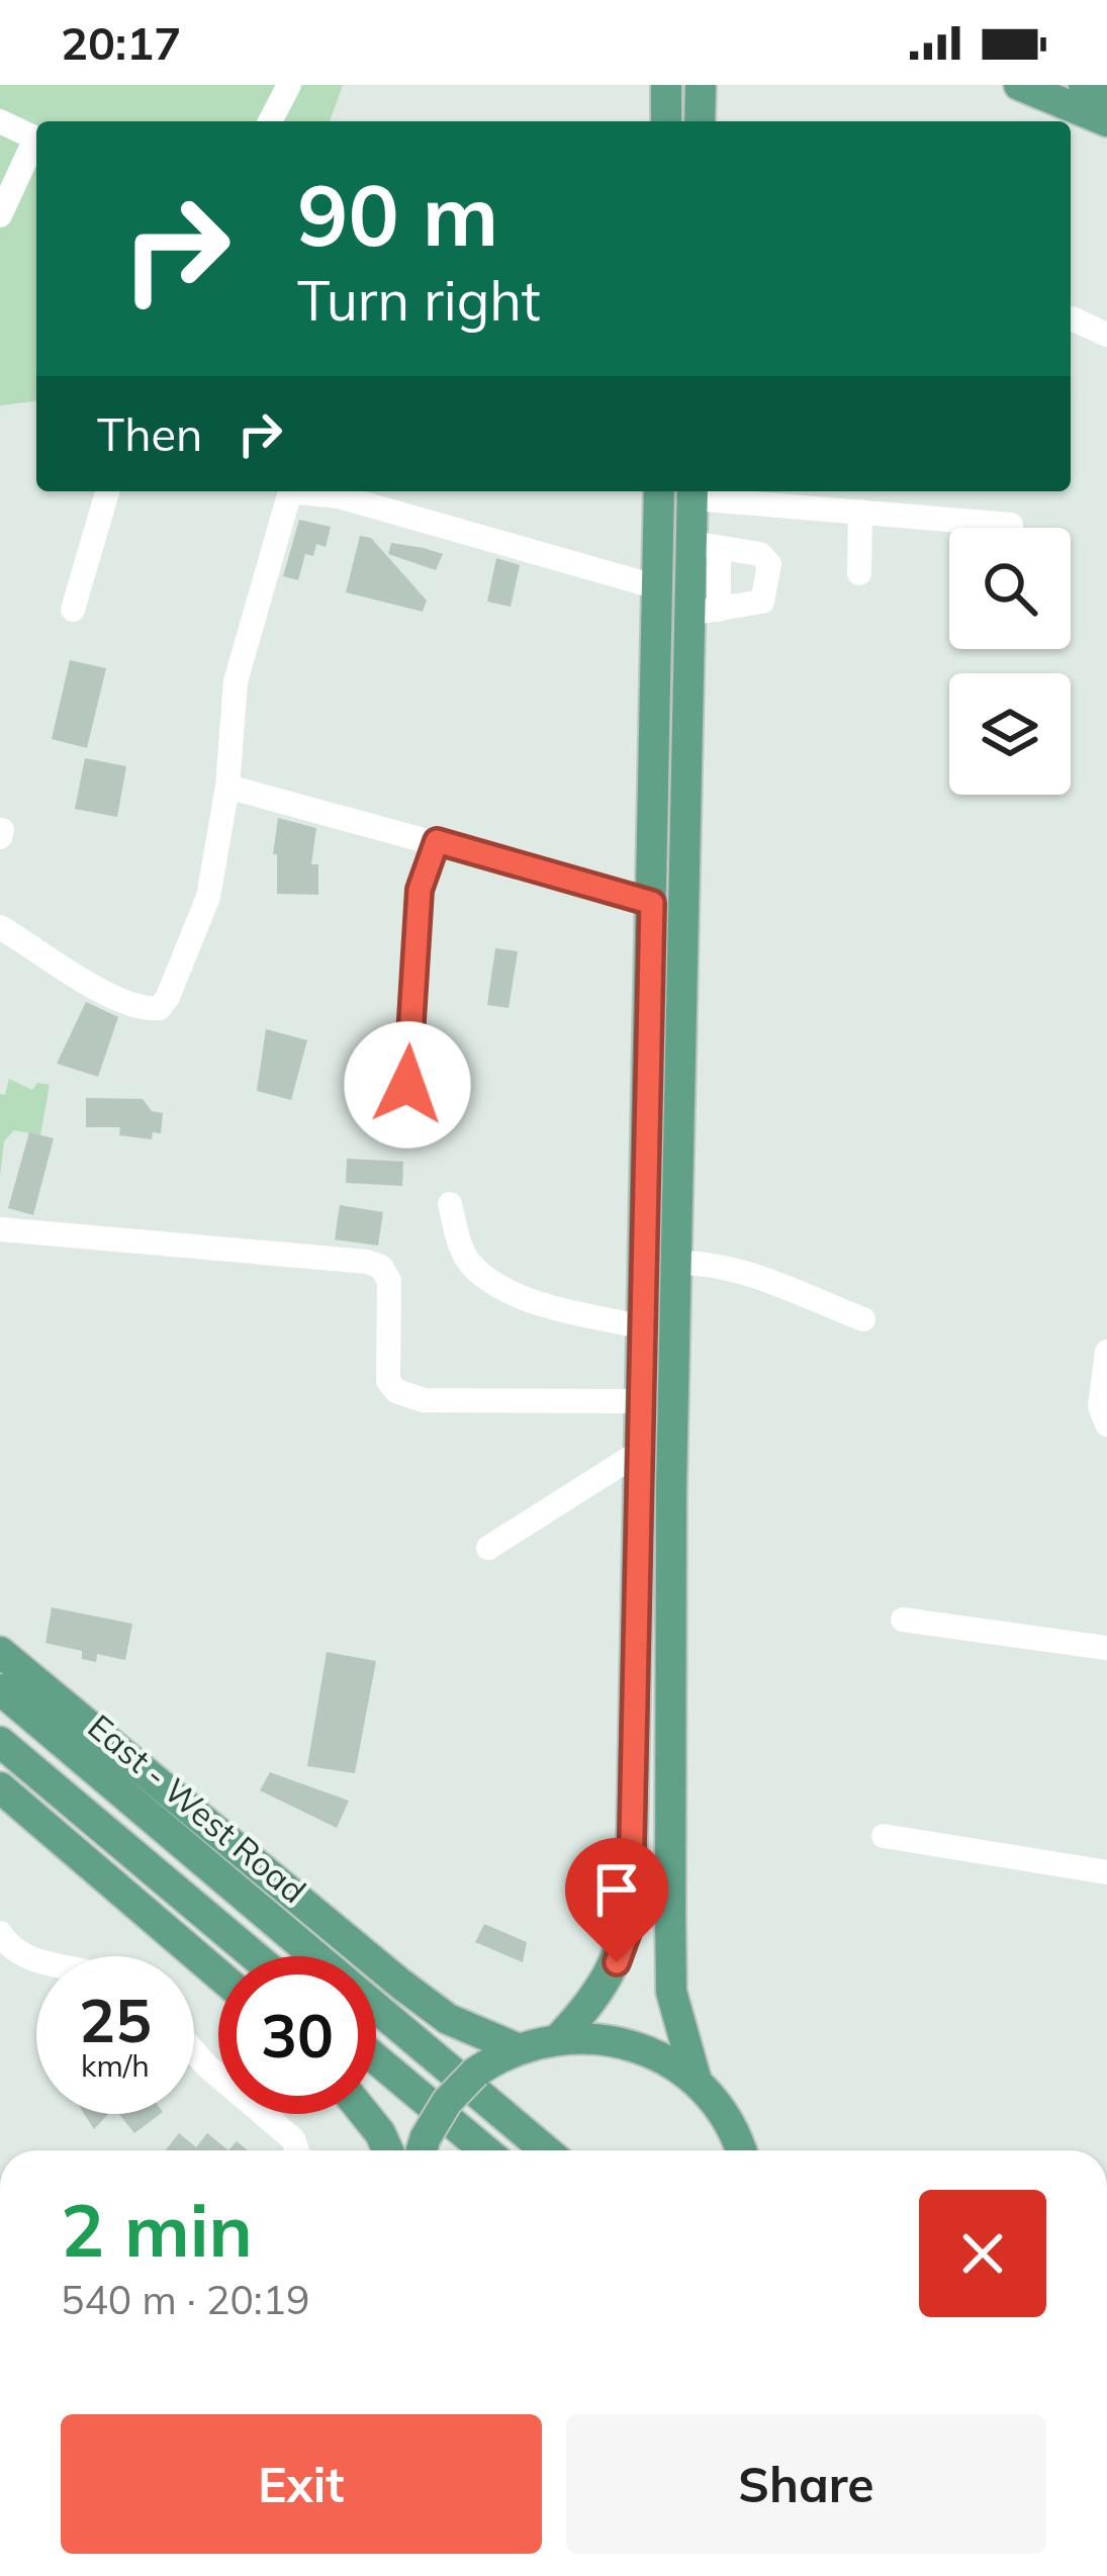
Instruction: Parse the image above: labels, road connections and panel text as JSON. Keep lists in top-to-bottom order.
{
  "streets": {
    "main road": ["East - West Road"]
  },
  "page": {
    "status": "20:17",
    "turn": ["90 m", "Turn right"],
    "then": "Then",
    "speed": "25 km/h",
    "limit": "30",
    "heading": ["2 min", "540 m · 20:19"],
    "buttons": ["Exit", "Share"]
  }
}
